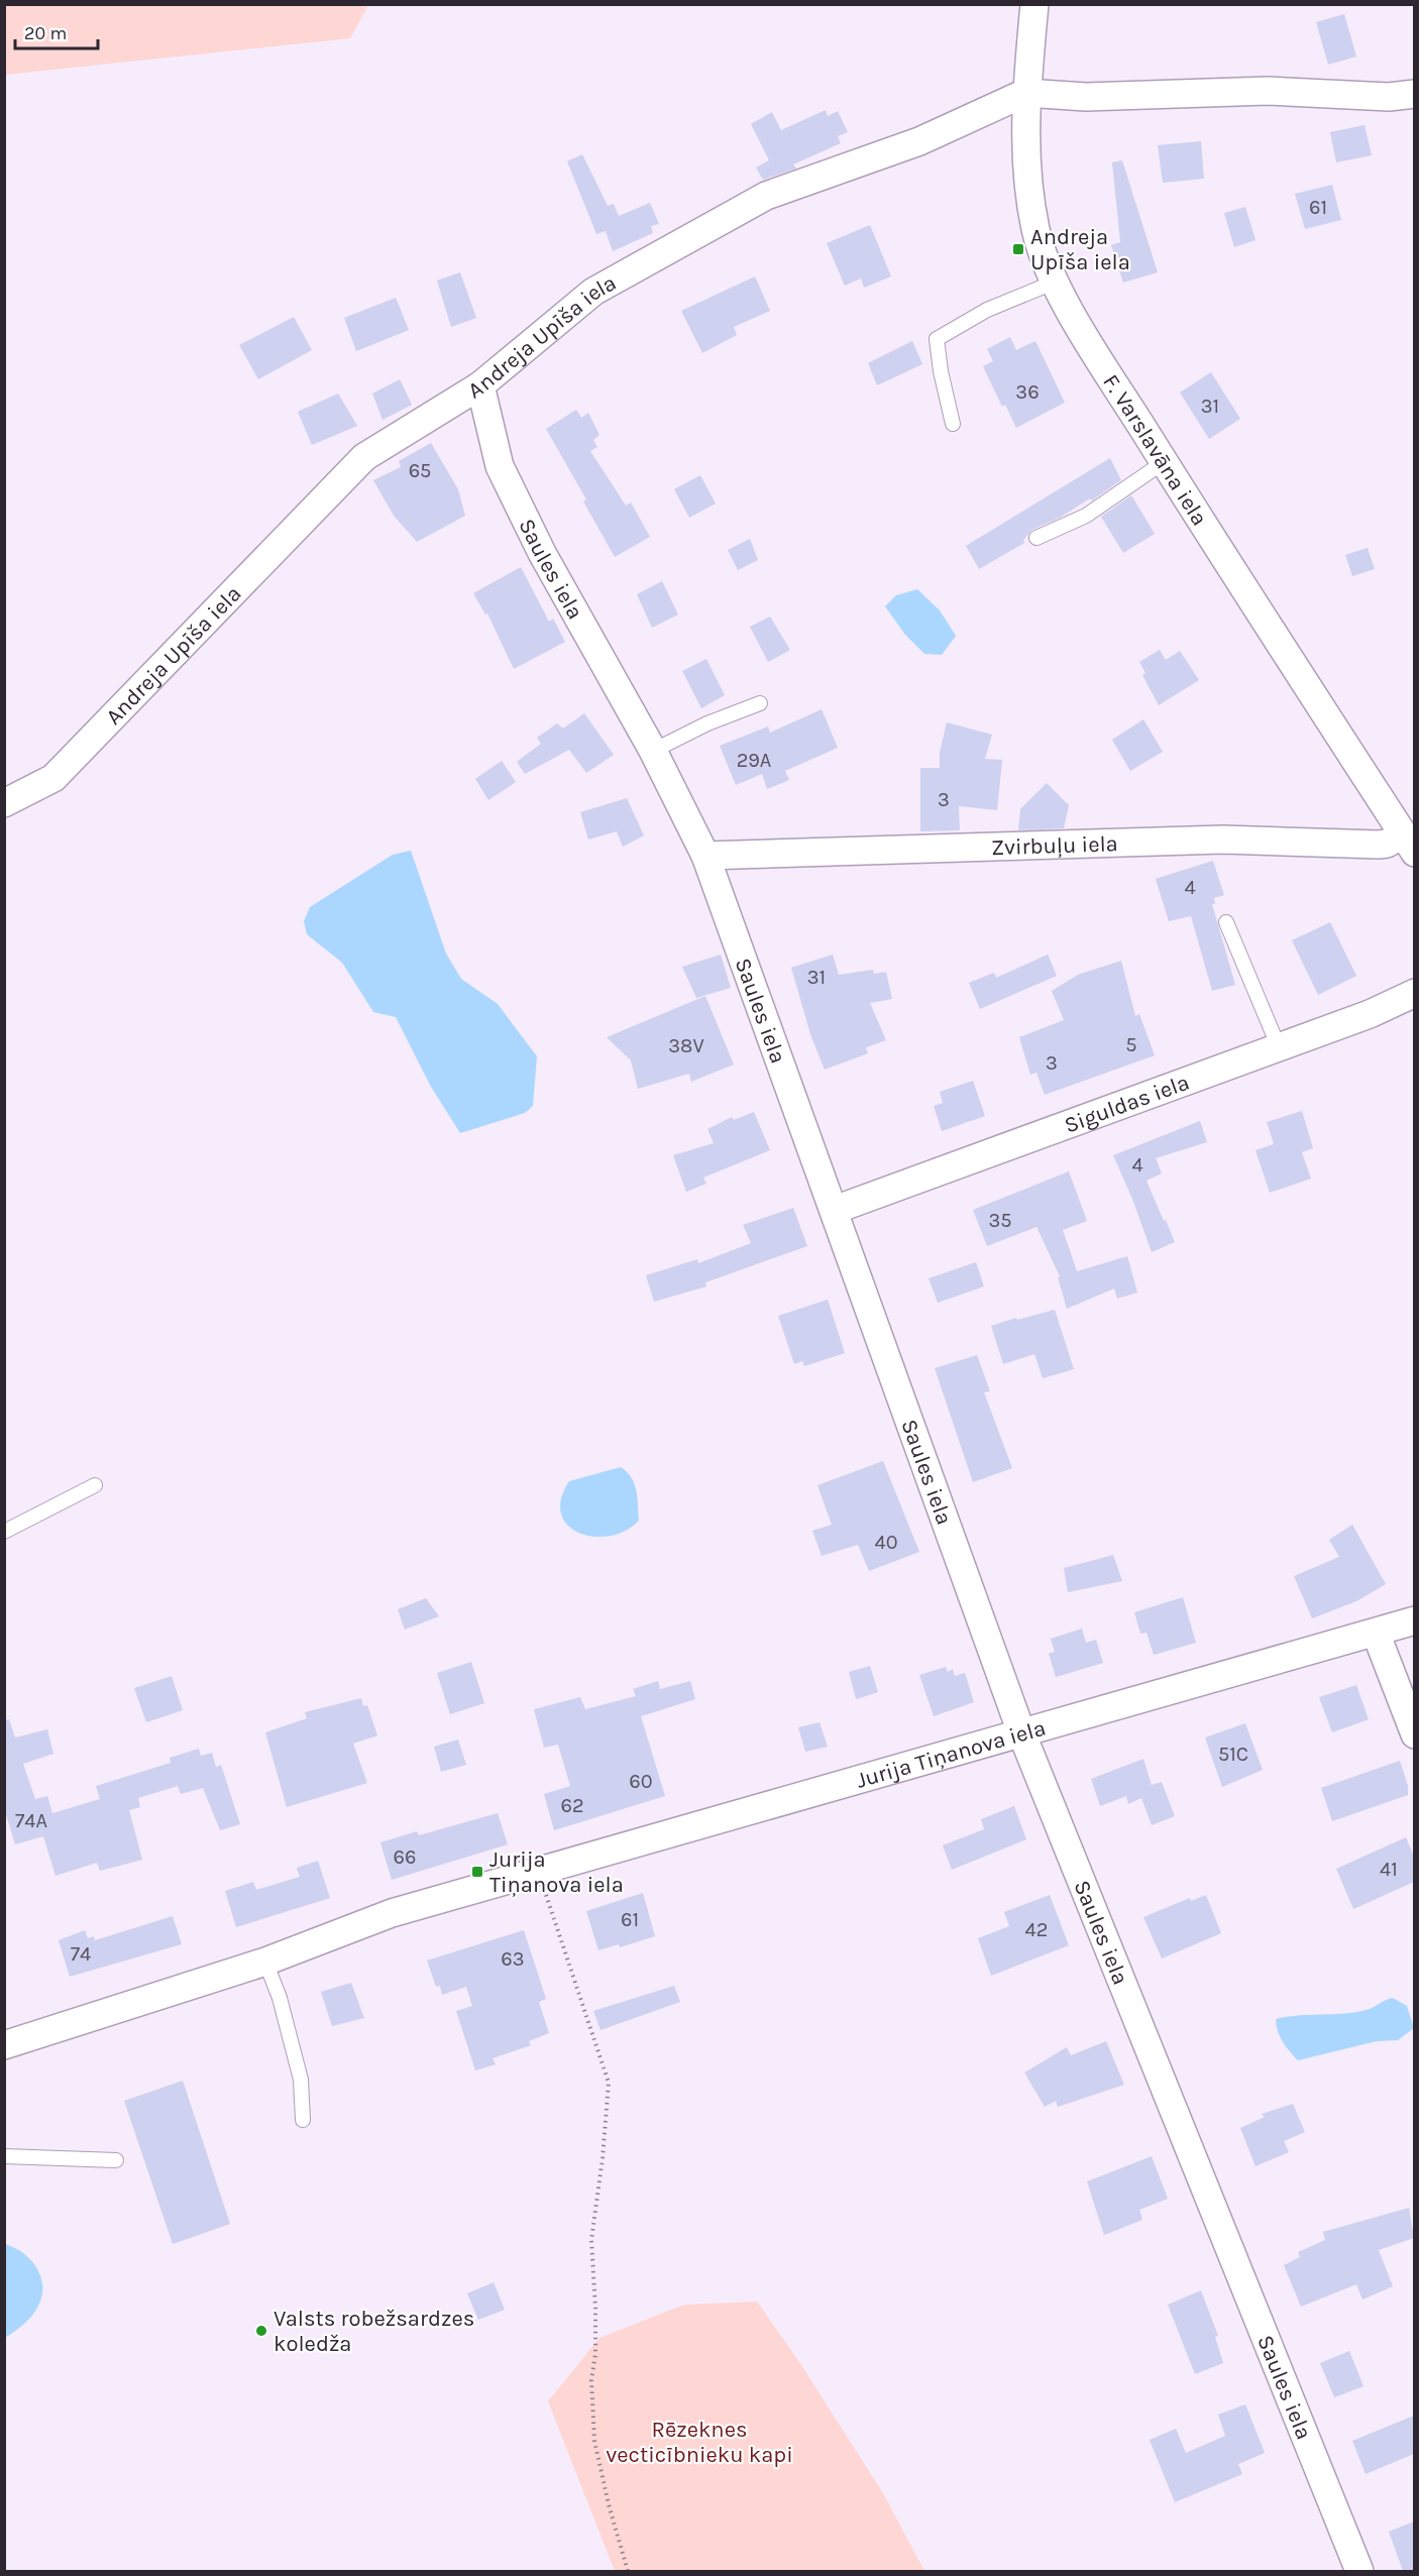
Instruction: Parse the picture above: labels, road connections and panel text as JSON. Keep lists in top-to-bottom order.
{
  "streets": {
    "street": [
      "Andreja Upīša iela",
      "F. Varslavāna iela",
      "Saules iela",
      "Zvirbuļu iela",
      "Siguldas iela",
      "Jurija Tiņanova iela"
    ]
  },
  "crossings": [
    ["Andreja Upīša iela", "F. Varslavāna iela"],
    ["Andreja Upīša iela", "Saules iela"],
    ["F. Varslavāna iela", "Zvirbuļu iela"],
    ["Saules iela", "Zvirbuļu iela"],
    ["Saules iela", "Siguldas iela"],
    ["Saules iela", "Jurija Tiņanova iela"]
  ],
  "parks": ["Rēzeknes vecticībnieku kapi"],
  "places": {
    "transit": ["Andreja Upīša iela", "Jurija Tiņanova iela"],
    "other": ["Valsts robežsardzes koledža"]
  },
  "house_numbers": [
    "61",
    "36",
    "31",
    "65",
    "29A",
    "3",
    "4",
    "31",
    "5",
    "38V",
    "3",
    "4",
    "35",
    "40",
    "51C",
    "60",
    "62",
    "74A",
    "66",
    "41",
    "61",
    "42",
    "74",
    "63"
  ],
  "scale_bar": "20 m"
}
